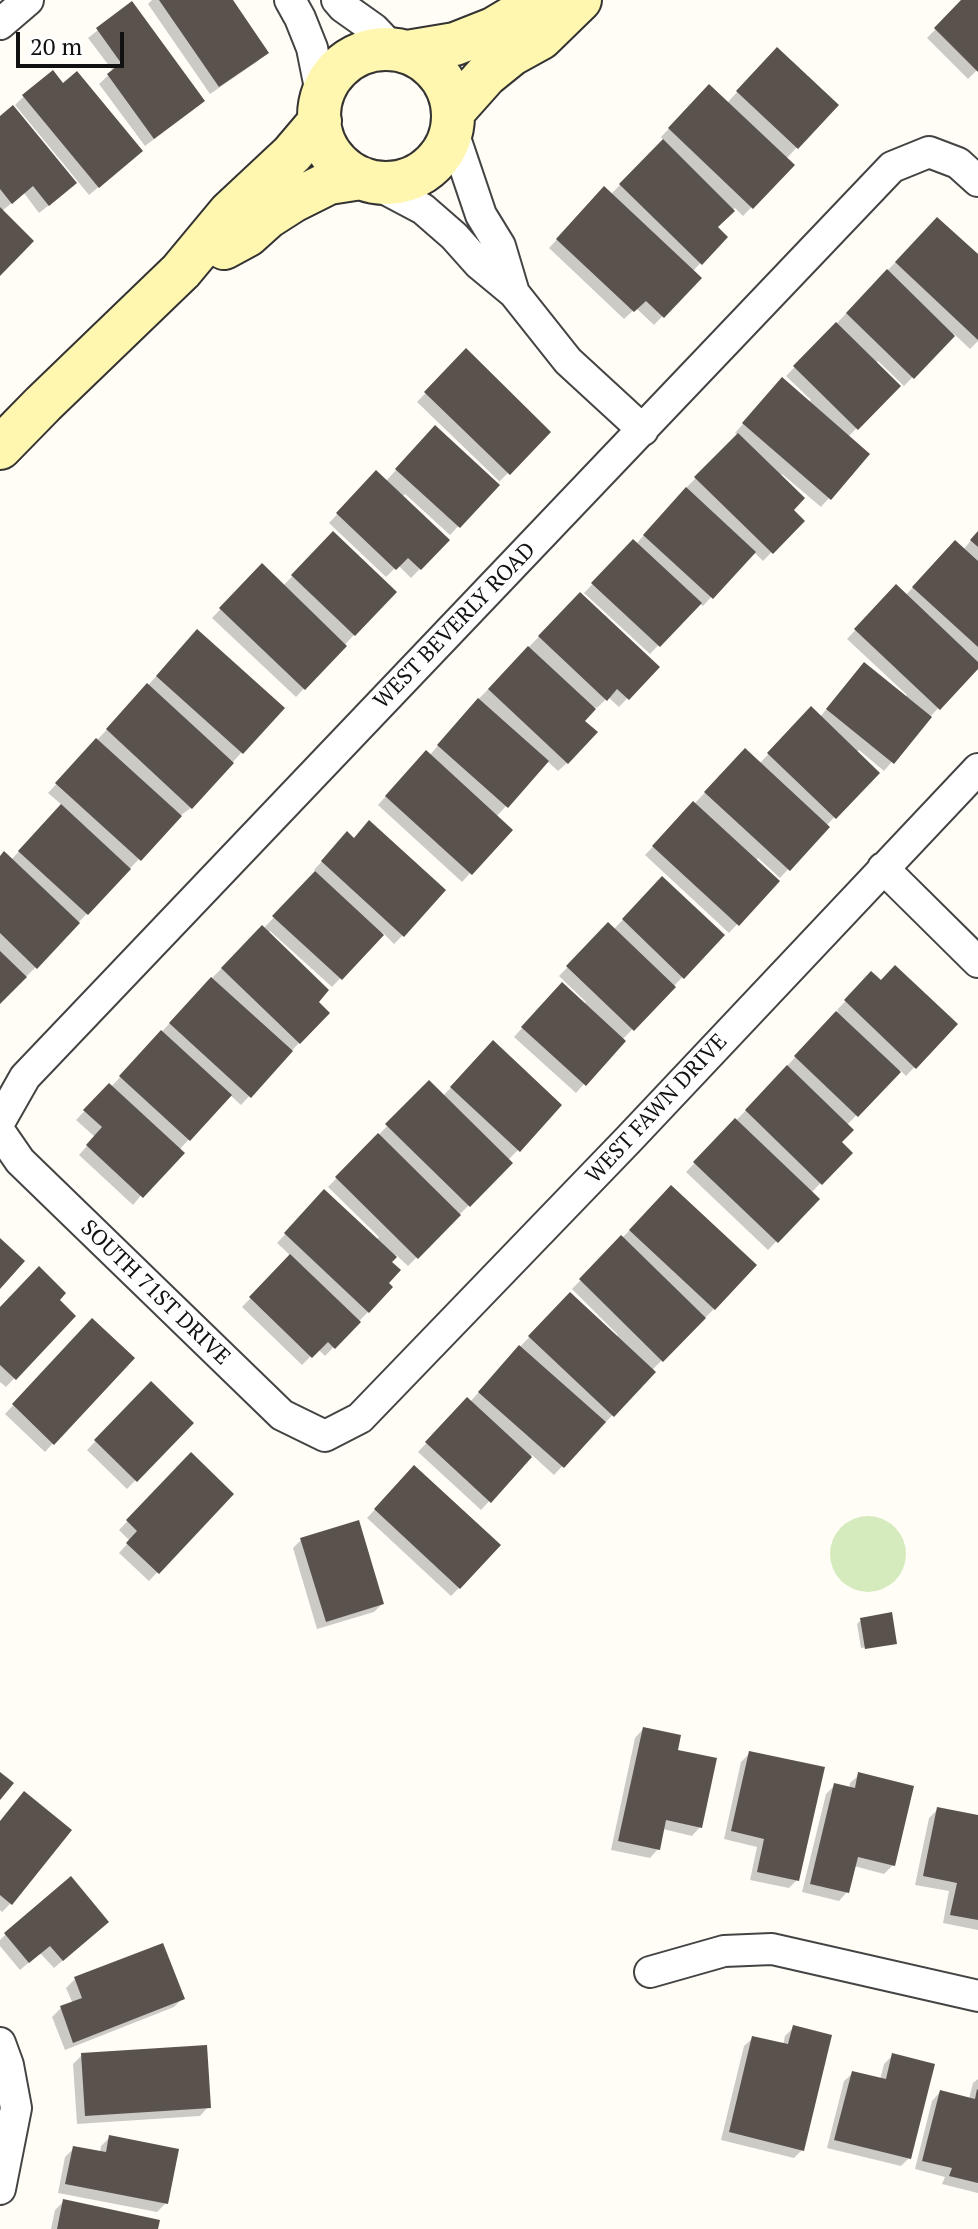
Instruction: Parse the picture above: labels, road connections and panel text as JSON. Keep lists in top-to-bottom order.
{
  "streets": {
    "street": ["WEST BEVERLY ROAD", "WEST FAWN DRIVE", "SOUTH 71ST DRIVE"]
  },
  "crossings": [
    ["WEST FAWN DRIVE", "SOUTH 71ST DRIVE"]
  ],
  "scale_bar": "20 m"
}
